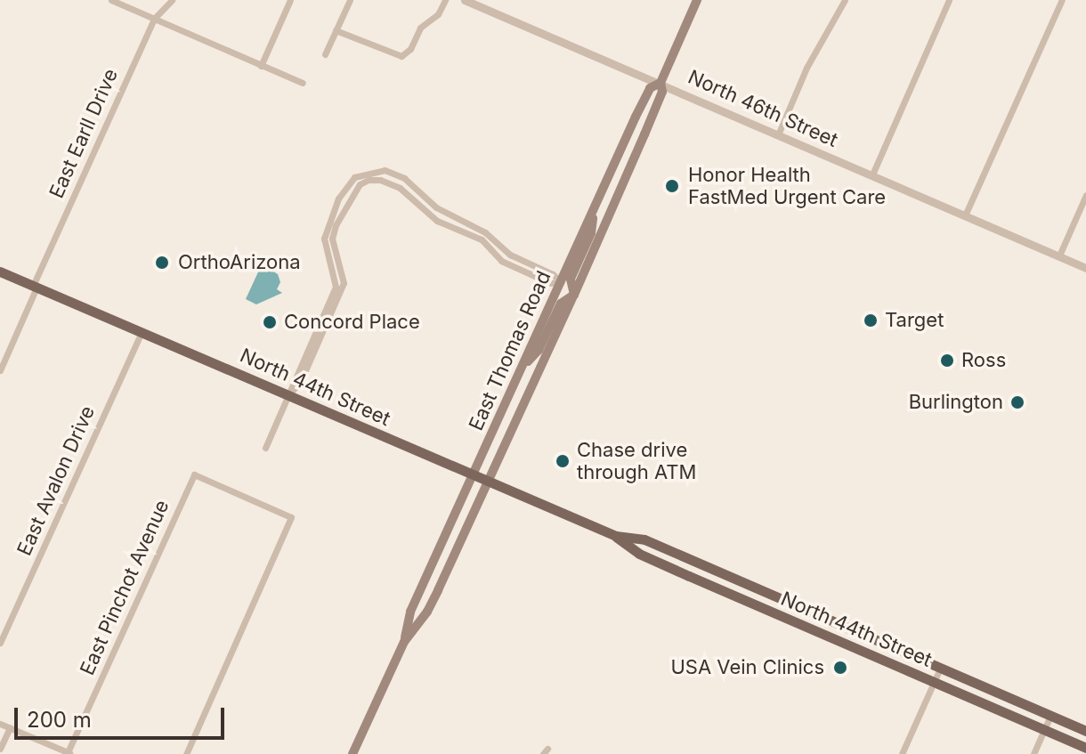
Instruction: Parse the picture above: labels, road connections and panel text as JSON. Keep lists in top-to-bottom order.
{
  "streets": {
    "main road": ["East Thomas Road", "North 44th Street"],
    "street": [
      "North 46th Street",
      "East Earll Drive",
      "East Avalon Drive",
      "East Pinchot Avenue"
    ]
  },
  "crossings": [
    ["North 46th Street", "East Thomas Road"],
    ["East Earll Drive", "North 44th Street"],
    ["East Thomas Road", "North 44th Street"],
    ["North 44th Street", "East Avalon Drive"]
  ],
  "places": [
    "Honor Health FastMed Urgent Care",
    "OrthoArizona",
    "Target",
    "Concord Place",
    "Ross",
    "Burlington",
    "Chase drive through ATM",
    "USA Vein Clinics"
  ],
  "scale_bar": "200 m"
}
